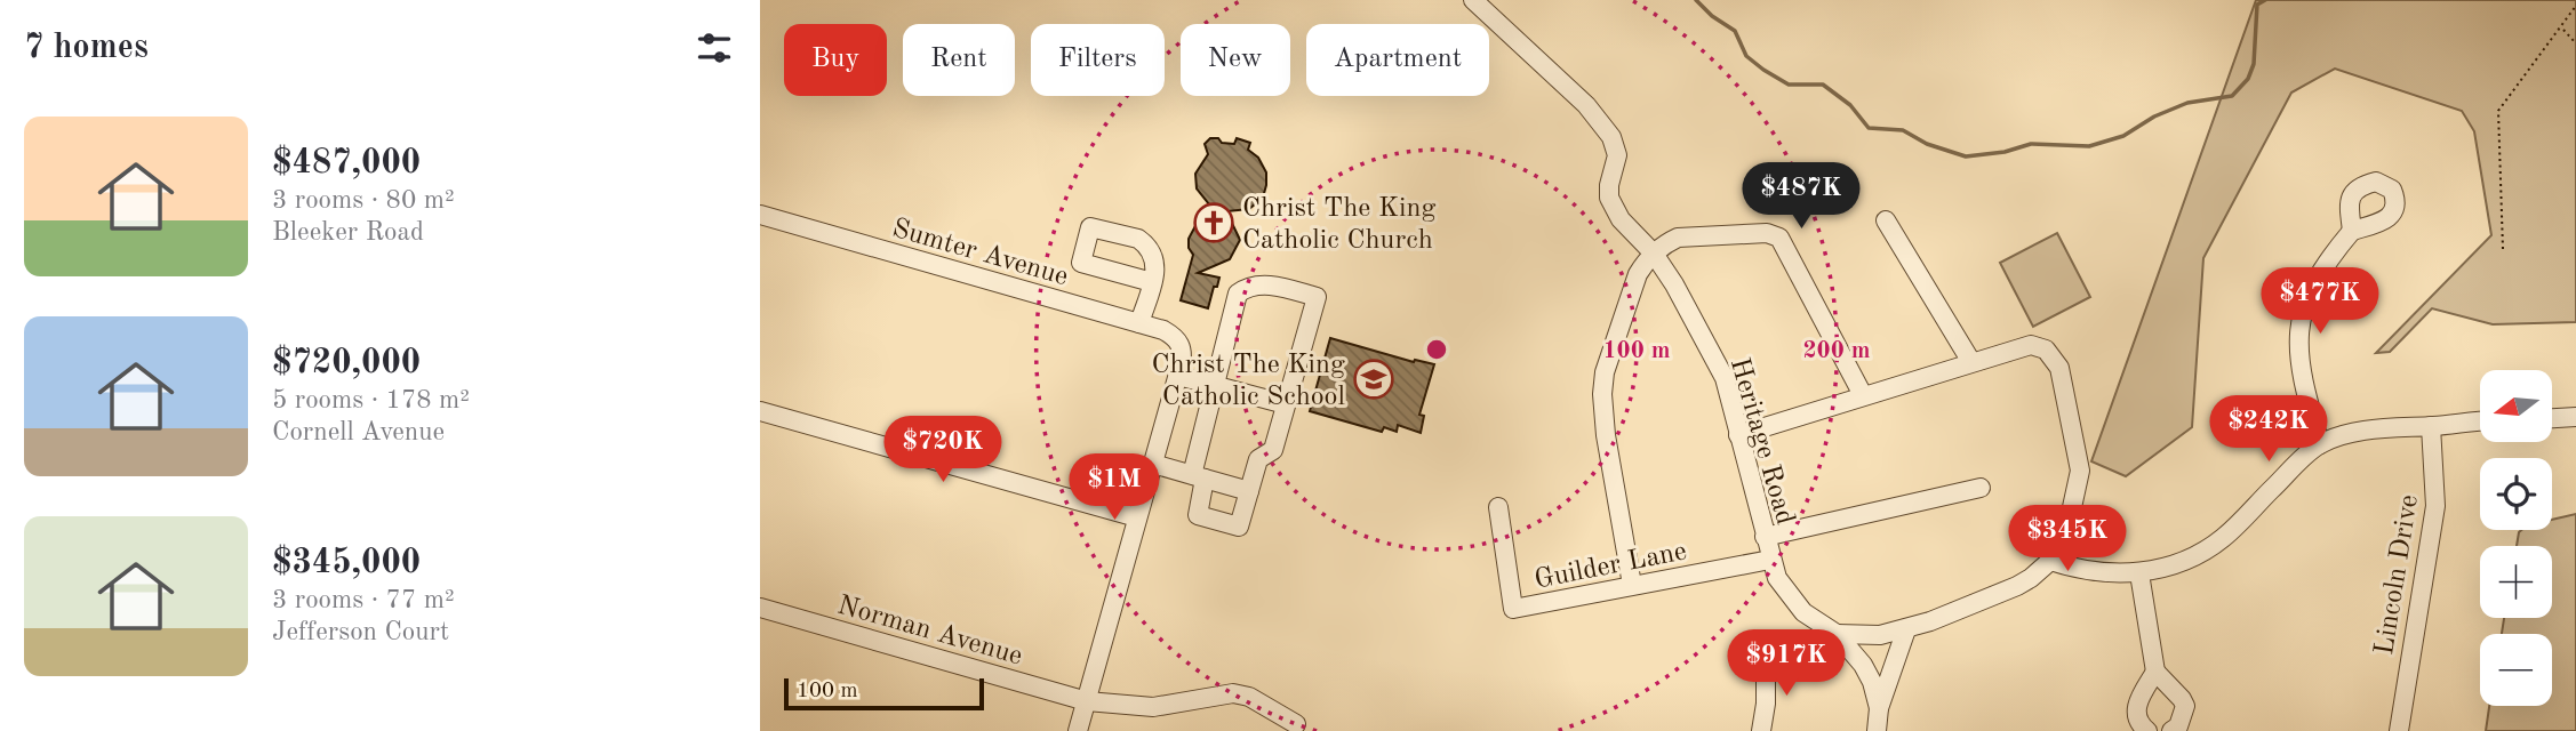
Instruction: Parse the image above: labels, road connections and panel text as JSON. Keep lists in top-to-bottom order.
{
  "streets": {
    "street": [
      "Sumter Avenue",
      "Heritage Road",
      "Guilder Lane",
      "Lincoln Drive",
      "Norman Avenue"
    ]
  },
  "crossings": [
    ["Heritage Road", "Guilder Lane"]
  ],
  "places": {
    "church": ["Christ The King Catholic Church"],
    "school or university": ["Christ The King Catholic School"]
  },
  "scale_bar": "100 m",
  "north": "left",
  "page": {
    "heading": "7 homes",
    "chip": [
      "Buy",
      "Rent",
      "Filters",
      "New",
      "Apartment"
    ],
    "list": [
      {
        "name": "$487,000",
        "note": "3 rooms · 80 m² · Bleeker Road"
      },
      {
        "name": "$720,000",
        "note": "5 rooms · 178 m² · Cornell Avenue"
      },
      {
        "name": "$345,000",
        "note": "3 rooms · 77 m² · Jefferson Court"
      }
    ],
    "price": [
      "$487K",
      "$477K",
      "$242K",
      "$720K",
      "$1M",
      "$345K",
      "$917K"
    ],
    "map_buttons": ["+", "−"],
    "scale": "100 m"
  },
  "rings": ["100 m", "200 m"]
}
